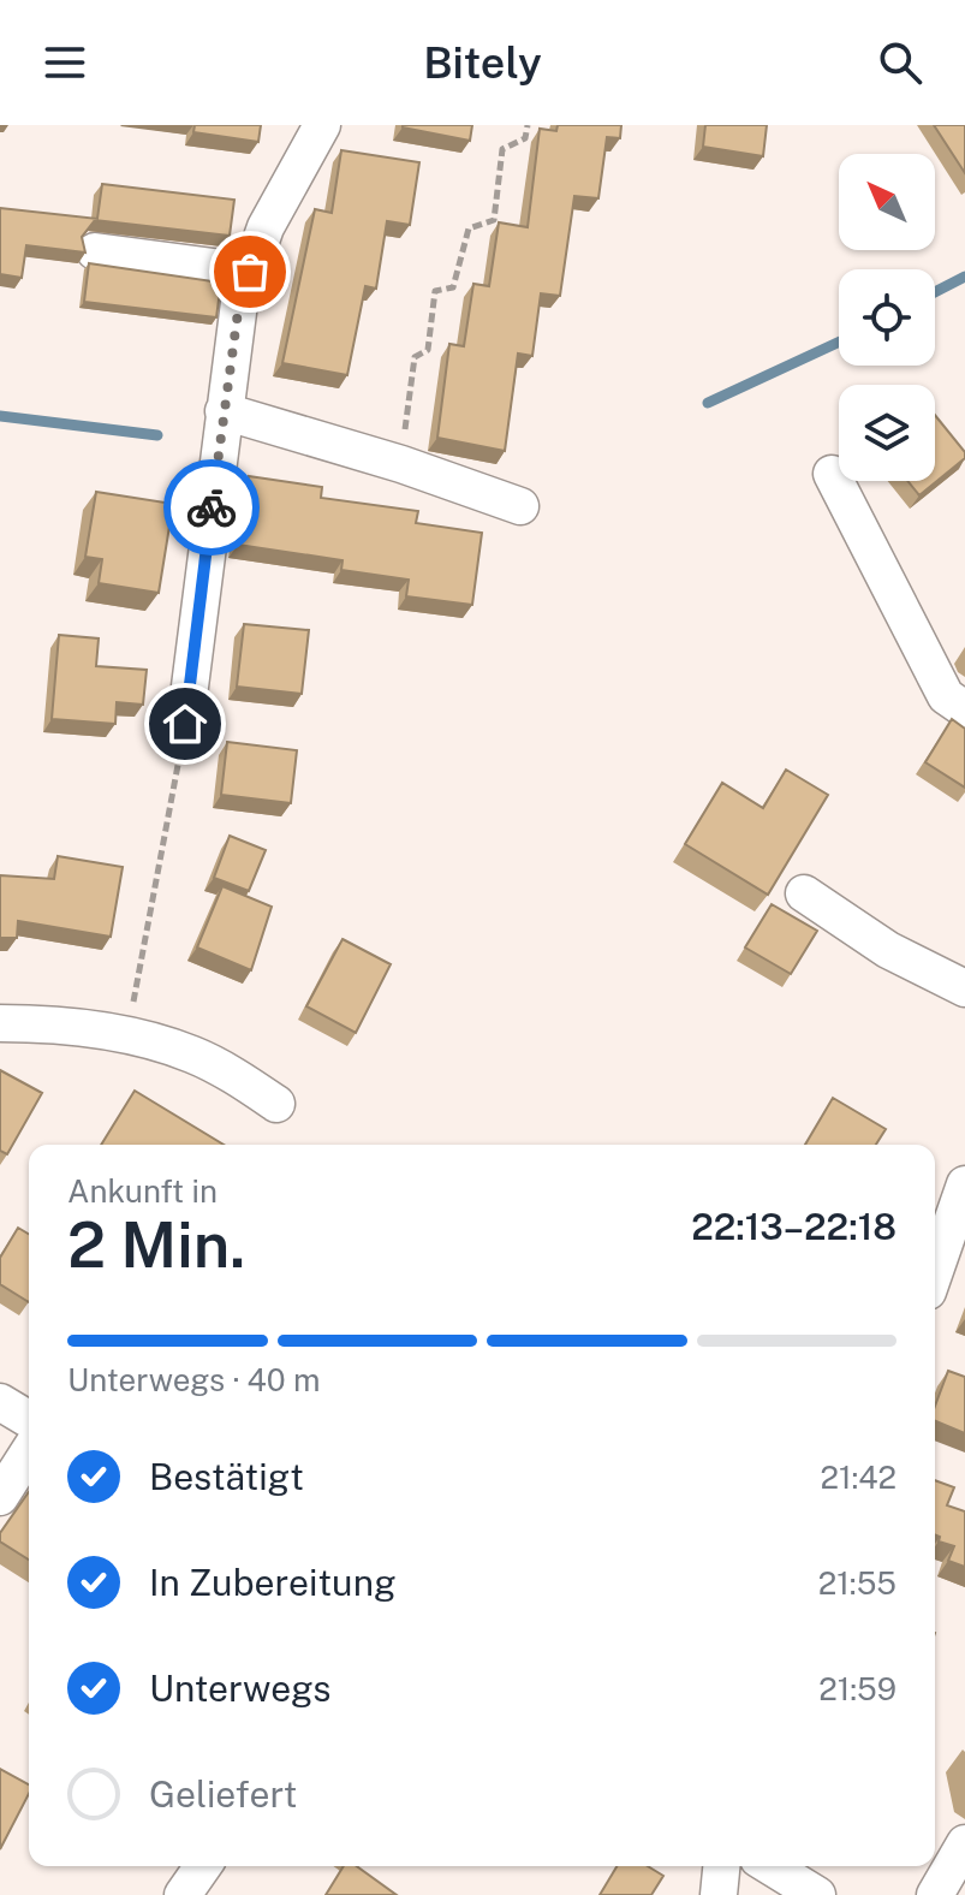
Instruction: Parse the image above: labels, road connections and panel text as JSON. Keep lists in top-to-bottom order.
{
  "north": "top left",
  "page": {
    "header": "Bitely",
    "heading": ["2 Min.", "Ankunft in", "22:13–22:18"],
    "bar": "Unterwegs · 40 m",
    "list": [
      ["Bestätigt", "21:42"],
      ["In Zubereitung", "21:55"],
      ["Unterwegs", "21:59"],
      "Geliefert"
    ]
  }
}
